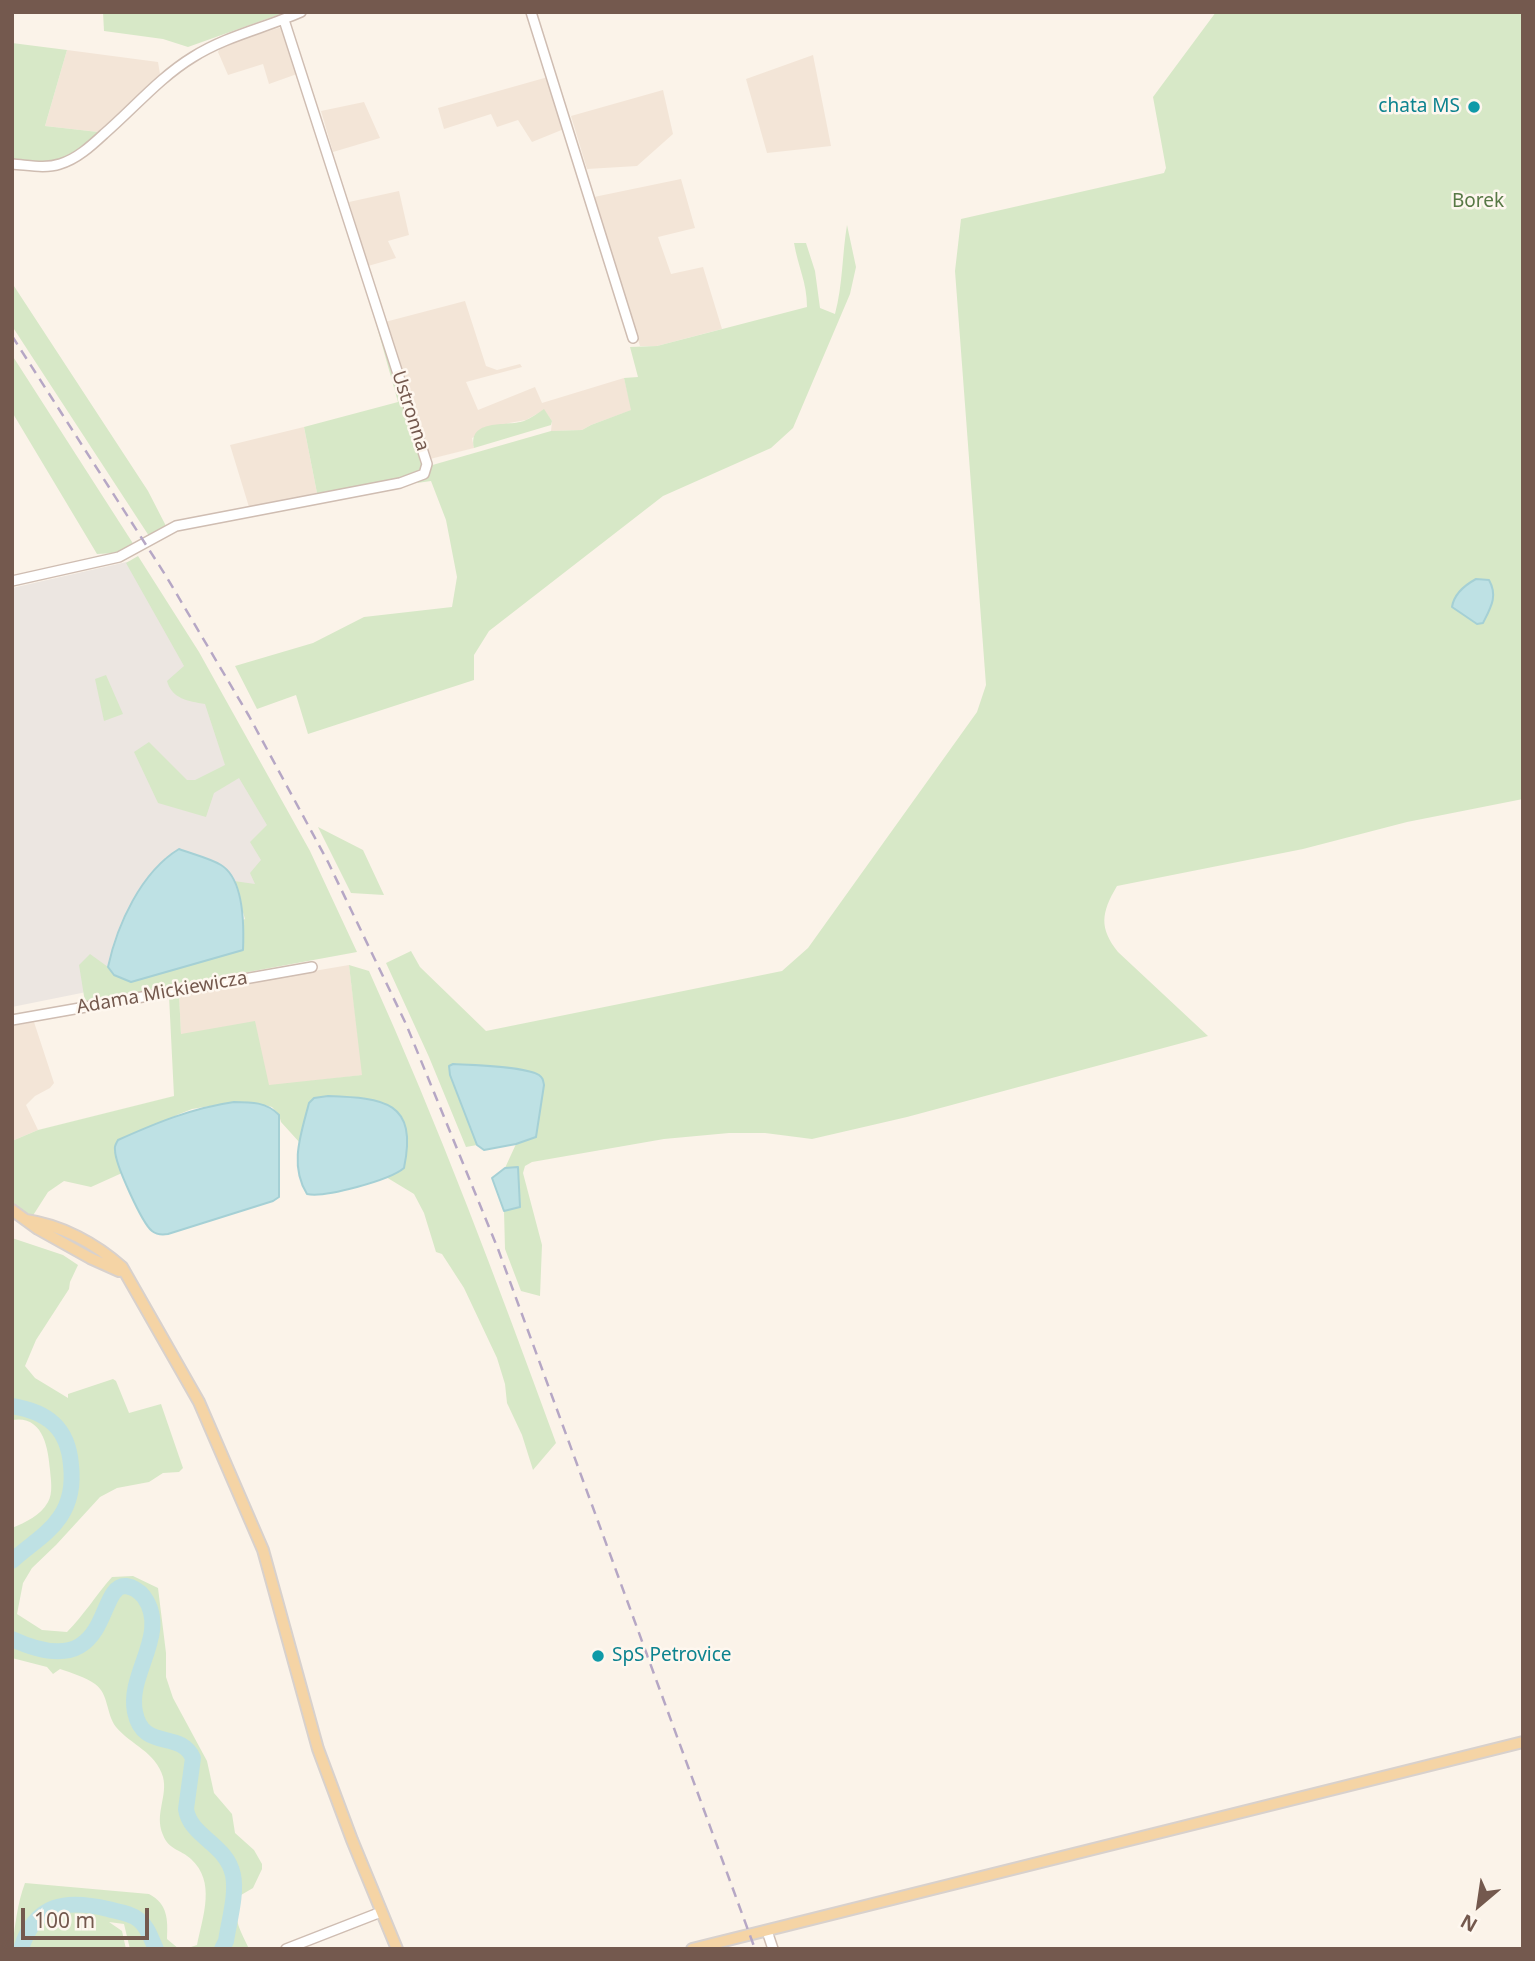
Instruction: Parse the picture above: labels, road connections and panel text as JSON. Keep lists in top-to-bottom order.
{
  "streets": {
    "street": ["Ustronna", "Adama Mickiewicza"]
  },
  "parks": ["Borek"],
  "places": ["chata MS", "SpS Petrovice"],
  "scale_bar": "100 m",
  "north": "bottom left"
}
